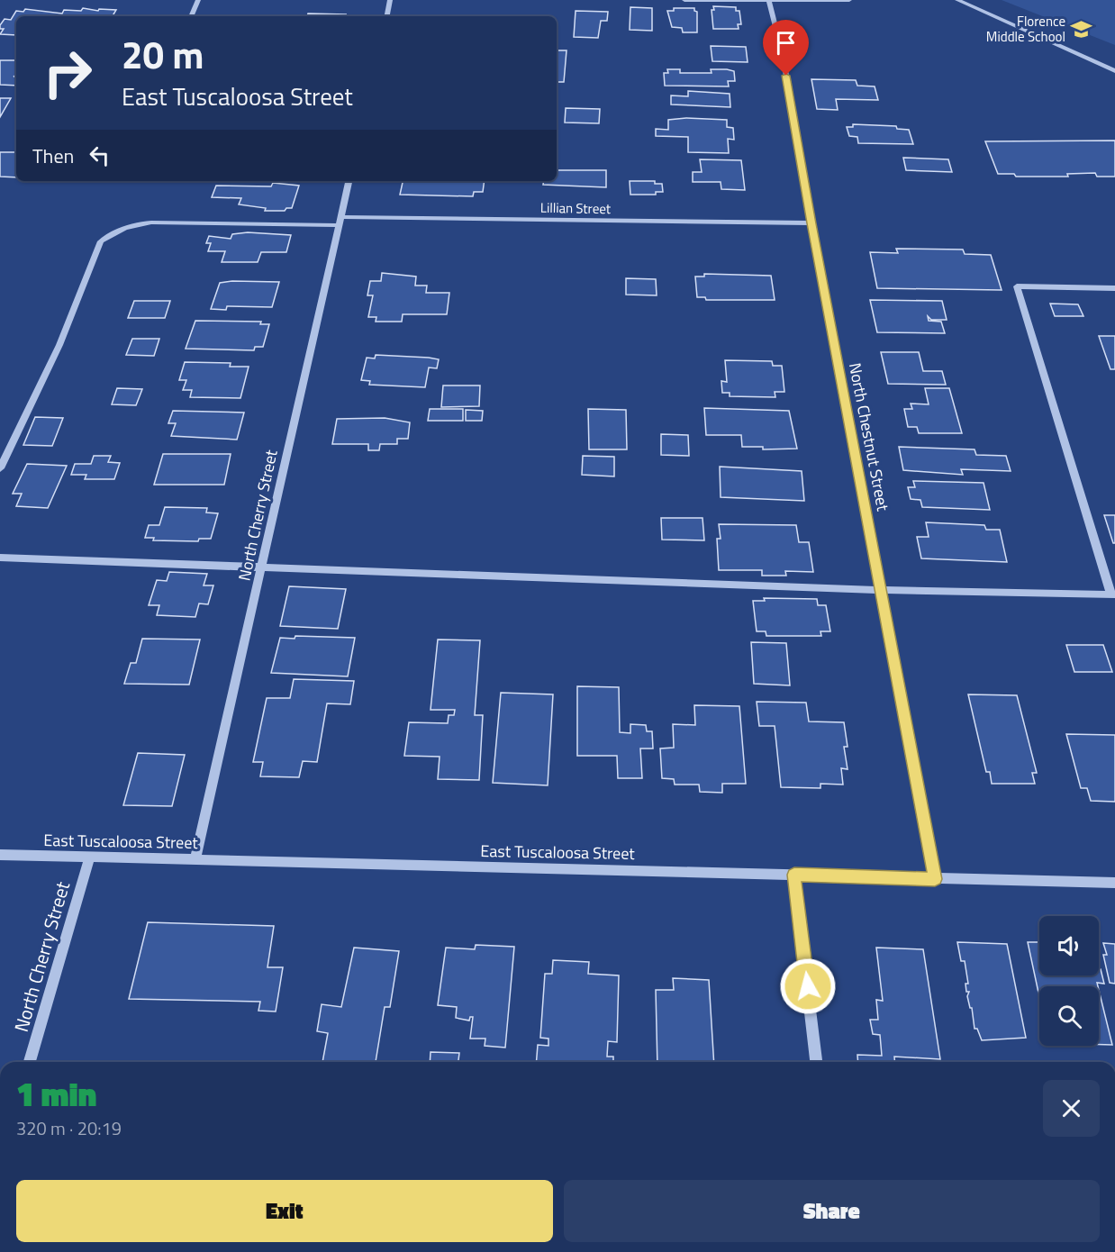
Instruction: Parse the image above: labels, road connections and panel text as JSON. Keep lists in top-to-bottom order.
{
  "streets": {
    "street": [
      "Lillian Street",
      "North Chestnut Street",
      "North Cherry Street",
      "East Tuscaloosa Street"
    ]
  },
  "crossings": [
    ["Lillian Street", "North Chestnut Street"],
    ["Lillian Street", "North Cherry Street"],
    ["North Chestnut Street", "East Tuscaloosa Street"],
    ["North Cherry Street", "East Tuscaloosa Street"]
  ],
  "places": {
    "school or university": ["Florence Middle School"]
  },
  "page": {
    "turn": ["20 m", "East Tuscaloosa Street"],
    "then": "Then",
    "heading": ["1 min", "320 m · 20:19"],
    "buttons": ["Exit", "Share"]
  }
}
